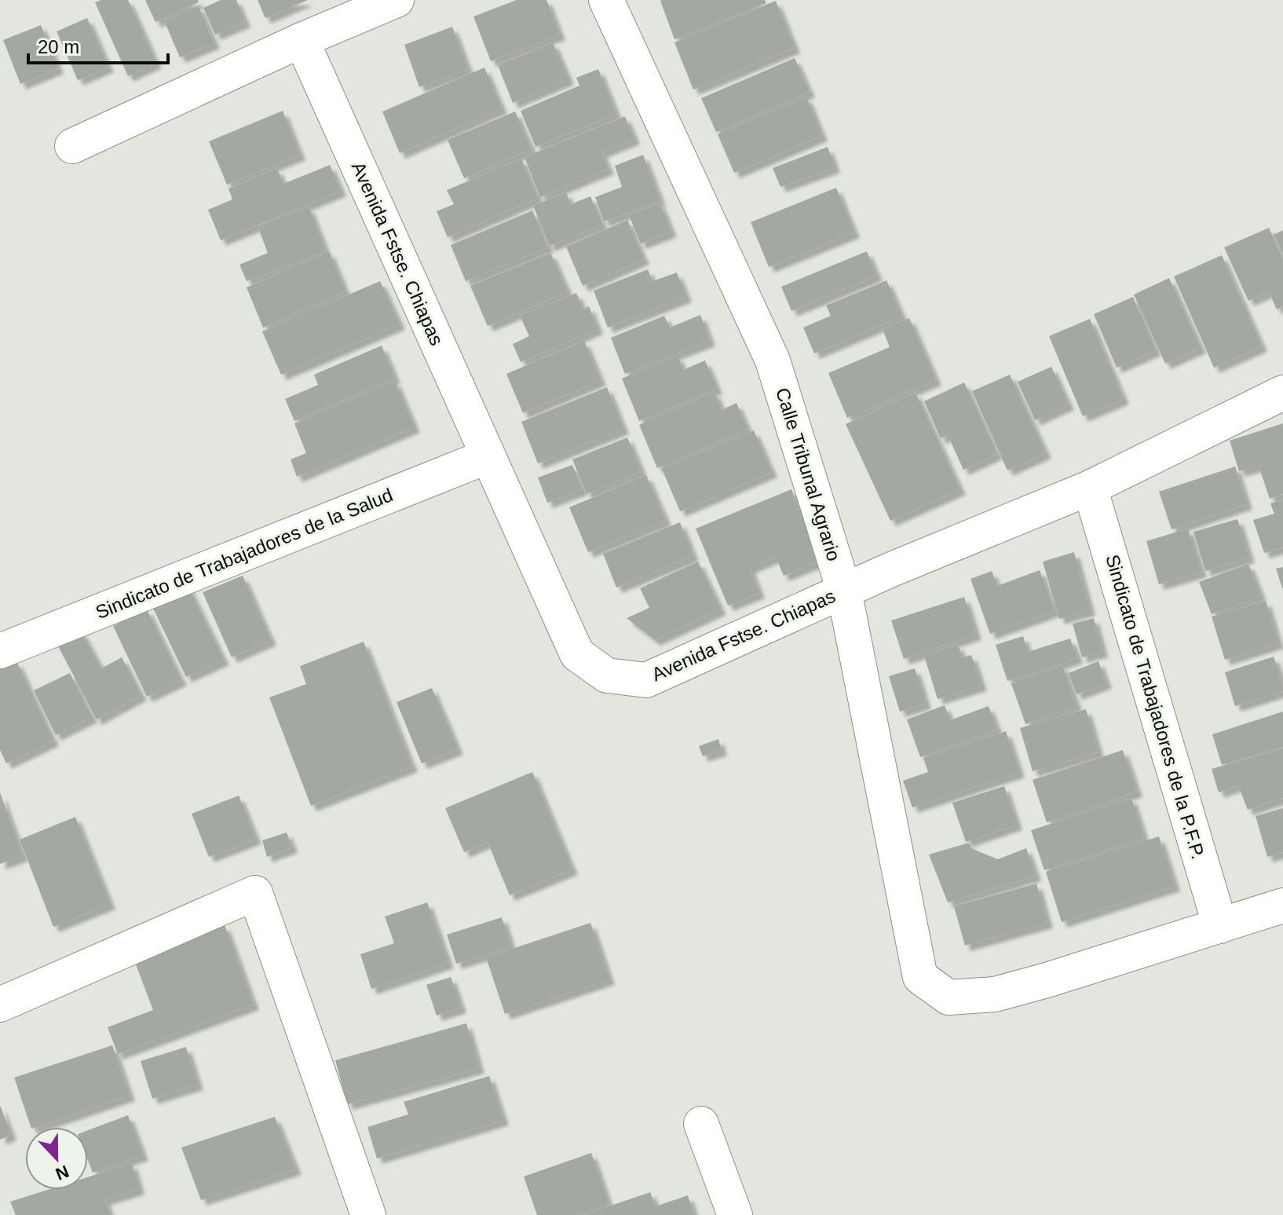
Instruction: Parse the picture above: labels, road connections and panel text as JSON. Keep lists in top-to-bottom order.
{
  "streets": {
    "street": [
      "Avenida Fstse. Chiapas",
      "Calle Tribunal Agrario",
      "Sindicato de Trabajadores de la Salud",
      "Sindicato de Trabajadores de la P.F.P."
    ]
  },
  "crossings": [
    ["Avenida Fstse. Chiapas", "Calle Tribunal Agrario"],
    ["Avenida Fstse. Chiapas", "Sindicato de Trabajadores de la Salud"],
    ["Avenida Fstse. Chiapas", "Sindicato de Trabajadores de la P.F.P."],
    ["Calle Tribunal Agrario", "Sindicato de Trabajadores de la P.F.P."]
  ],
  "scale_bar": "20 m",
  "north": "bottom"
}
